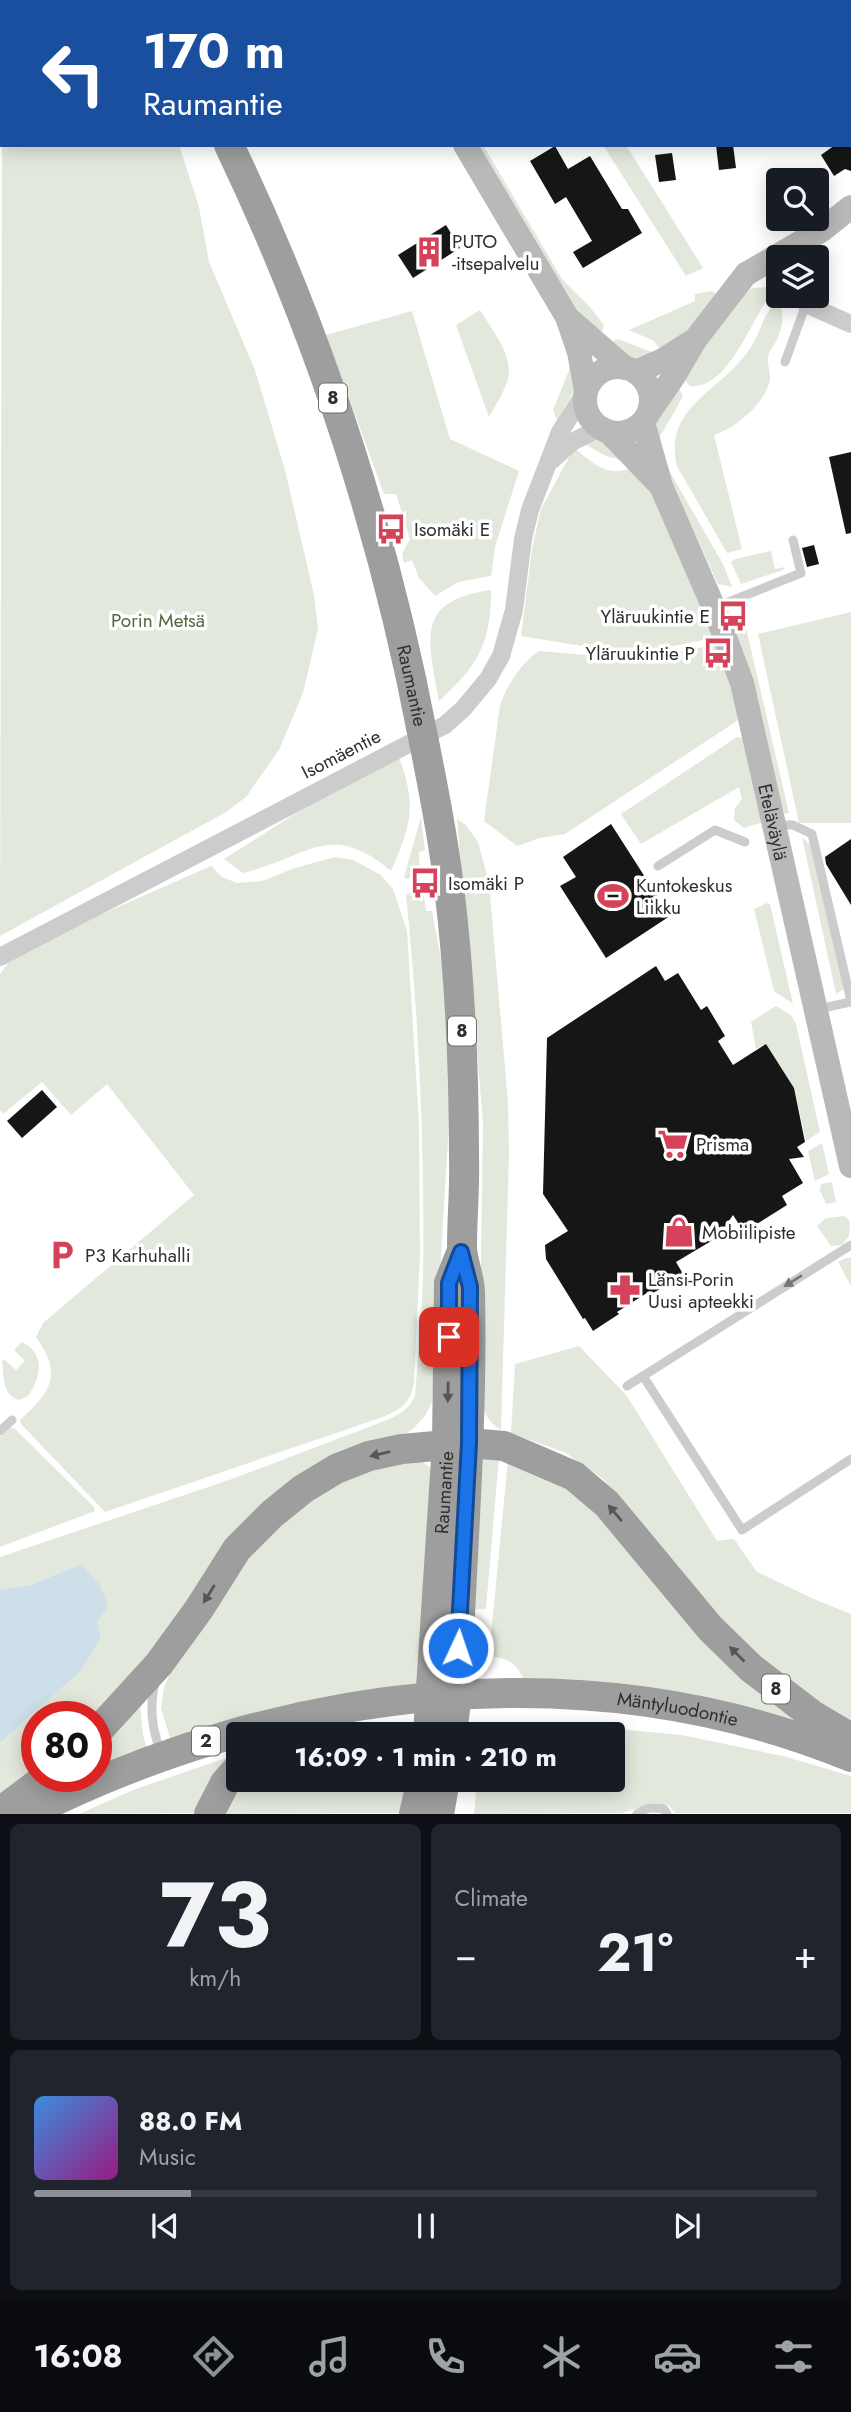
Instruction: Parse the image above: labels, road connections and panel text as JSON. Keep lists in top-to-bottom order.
{
  "streets": {
    "highway": [
      "8",
      "Raumantie",
      "Mäntyluodontie",
      "2"
    ],
    "main road": ["Eteläväylä"],
    "street": ["Isomäentie"]
  },
  "crossings": [
    ["8", "Raumantie"],
    ["Isomäentie", "Eteläväylä"],
    ["Mäntyluodontie", "2"]
  ],
  "parks": ["Porin Metsä"],
  "places": {
    "building": ["PUTO -itsepalvelu"],
    "bus stop": [
      "Isomäki E",
      "Yläruukintie E",
      "Yläruukintie P",
      "Isomäki P"
    ],
    "sports": ["Kuntokeskus Liikku"],
    "supermarket": ["Prisma"],
    "shop": ["Mobiilipiste"],
    "parking": ["P3 Karhuhalli"],
    "pharmacy": ["Länsi-Porin Uusi apteekki"]
  },
  "page": {
    "turn": ["170 m", "Raumantie"],
    "limit": "80",
    "trip": "16:09 · 1 min · 210 m",
    "tile": [
      ["73", "km/h"],
      "Climate"
    ],
    "heat": ["−", "21°", "+"],
    "song": ["88.0 FM", "Music"],
    "tabs": "16:08"
  }
}
